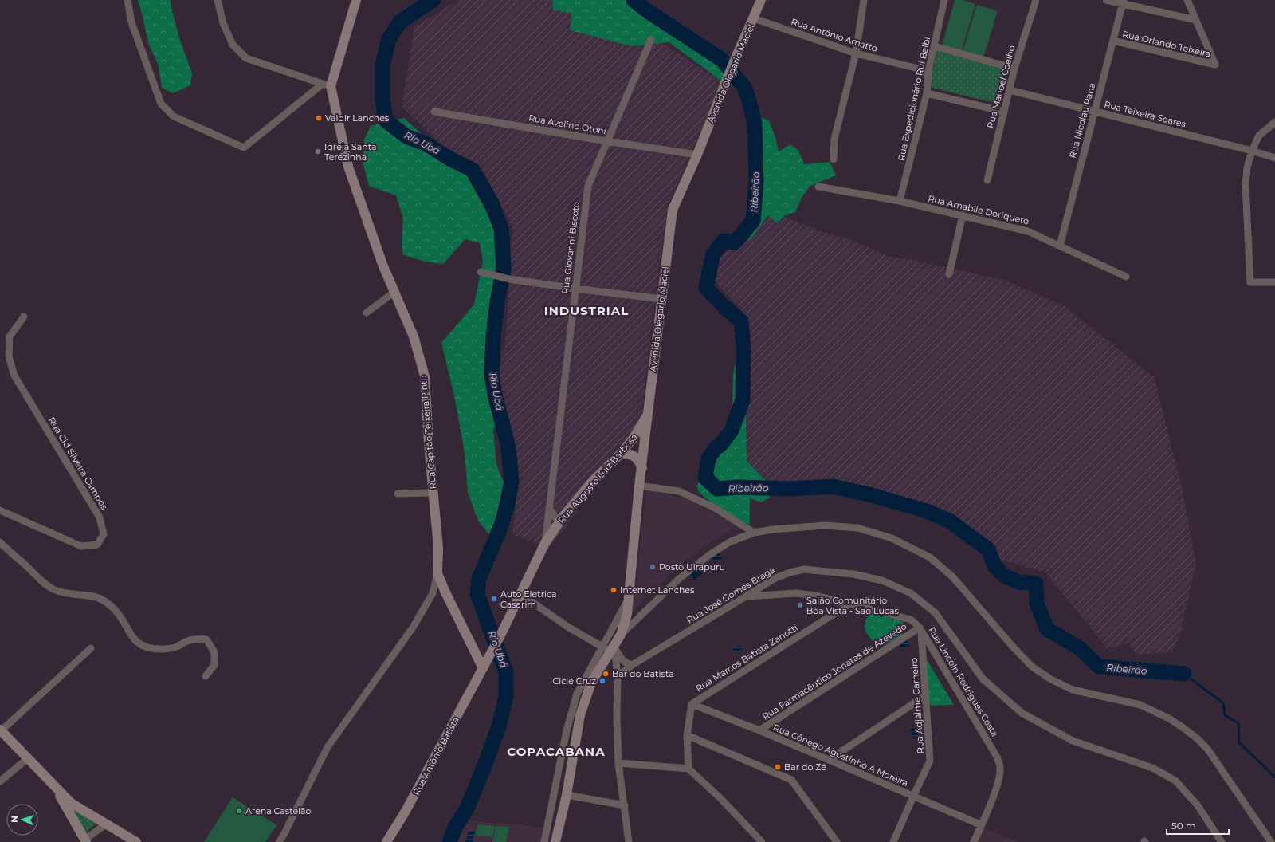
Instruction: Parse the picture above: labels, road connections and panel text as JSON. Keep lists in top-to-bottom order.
{
  "streets": {
    "main road": [
      "Avenida Olegario Maciel",
      "Rua Capitão Teixeira Pinto",
      "Rua Augusto Luiz Barbosa",
      "Rua Antônio Batista"
    ],
    "street": [
      "Rua Antônio Amatto",
      "Rua Orlando Teixeira",
      "Rua Manoel Coelho",
      "Rua Expedicionário Rui Balbi",
      "Rua Teixeira Soares",
      "Rua Nicolau Pana",
      "Rua Avelino Otoni",
      "Rua Amabile Doriqueto",
      "Rua Giovanni Biscoto",
      "Rua Cid Silveira Campos",
      "Rua José Gomes Braga",
      "Rua Marcos Batista Zanotti",
      "Rua Farmacêutico Jonatas de Azevedo",
      "Rua Lincoln Rodrigues Costa",
      "Rua Adjalme Carneiro",
      "Rua Cônego Agostinho A Moreira"
    ]
  },
  "crossings": [
    ["Rua Antônio Amatto", "Avenida Olegario Maciel"],
    ["Rua Antônio Amatto", "Rua Expedicionário Rui Balbi"],
    ["Rua Orlando Teixeira", "Rua Nicolau Pana"],
    ["Avenida Olegario Maciel", "Rua Avelino Otoni"],
    ["Avenida Olegario Maciel", "Rua Augusto Luiz Barbosa"],
    ["Rua Manoel Coelho", "Rua Teixeira Soares"],
    ["Rua Expedicionário Rui Balbi", "Rua Amabile Doriqueto"],
    ["Rua Teixeira Soares", "Rua Nicolau Pana"],
    ["Rua Nicolau Pana", "Rua Amabile Doriqueto"],
    ["Rua Avelino Otoni", "Rua Giovanni Biscoto"],
    ["Rua Giovanni Biscoto", "Rua Augusto Luiz Barbosa"],
    ["Rua Capitão Teixeira Pinto", "Rua Antônio Batista"],
    ["Rua Augusto Luiz Barbosa", "Rua Antônio Batista"],
    ["Rua José Gomes Braga", "Rua Lincoln Rodrigues Costa"],
    ["Rua Marcos Batista Zanotti", "Rua Lincoln Rodrigues Costa"],
    ["Rua Marcos Batista Zanotti", "Rua Cônego Agostinho A Moreira"],
    ["Rua Farmacêutico Jonatas de Azevedo", "Rua Lincoln Rodrigues Costa"],
    ["Rua Farmacêutico Jonatas de Azevedo", "Rua Adjalme Carneiro"],
    ["Rua Farmacêutico Jonatas de Azevedo", "Rua Cônego Agostinho A Moreira"],
    ["Rua Lincoln Rodrigues Costa", "Rua Adjalme Carneiro"],
    ["Rua Lincoln Rodrigues Costa", "Rua Cônego Agostinho A Moreira"],
    ["Rua Adjalme Carneiro", "Rua Cônego Agostinho A Moreira"]
  ],
  "districts": ["INDUSTRIAL", "COPACABANA"],
  "water": ["Rio Ubá", "Ribeirão"],
  "places": [
    "Valdir Lanches",
    "Igreja Santa Terezinha",
    "Posto Uirapuru",
    "Internet Lanches",
    "Auto Eletrica Casarim",
    "Salão Comunitário Boa Vista - São Lucas",
    "Bar do Batista",
    "Cicle Cruz",
    "Bar do Zé",
    "Arena Castelão"
  ],
  "scale_bar": "50 m",
  "north": "left"
}
